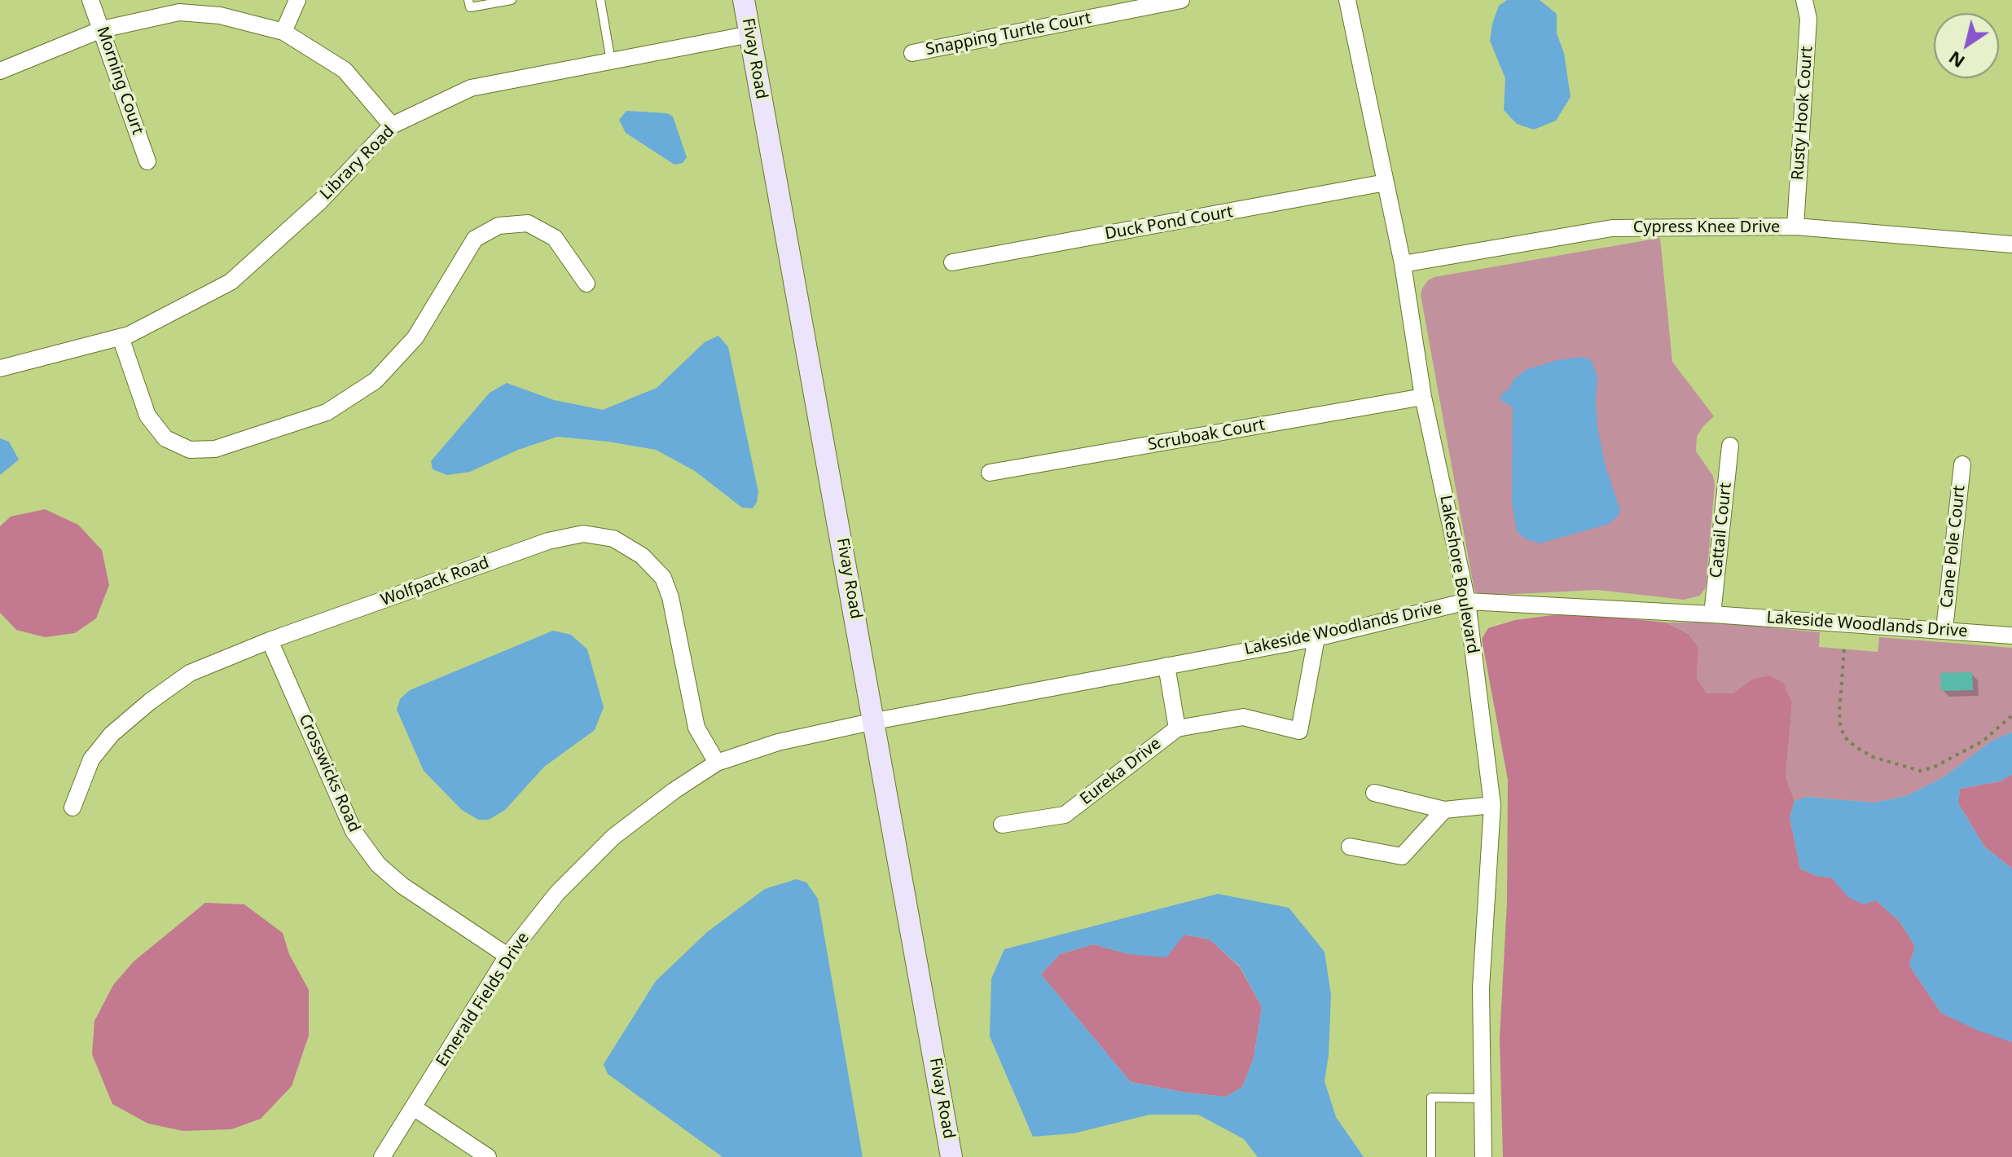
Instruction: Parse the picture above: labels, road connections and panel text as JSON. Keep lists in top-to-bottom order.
{
  "streets": {
    "street": [
      "Snapping Turtle Court",
      "Fivay Road",
      "Morning Court",
      "Rusty Hook Court",
      "Library Road",
      "Duck Pond Court",
      "Cypress Knee Drive",
      "Scruboak Court",
      "Cattail Court",
      "Cane Pole Court",
      "Lakeshore Boulevard",
      "Wolfpack Road",
      "Lakeside Woodlands Drive",
      "Eureka Drive",
      "Crosswicks Road",
      "Emerald Fields Drive"
    ]
  },
  "crossings": [
    ["Fivay Road", "Library Road"],
    ["Fivay Road", "Lakeside Woodlands Drive"],
    ["Fivay Road", "Emerald Fields Drive"],
    ["Rusty Hook Court", "Cypress Knee Drive"],
    ["Duck Pond Court", "Lakeshore Boulevard"],
    ["Cypress Knee Drive", "Lakeshore Boulevard"],
    ["Scruboak Court", "Lakeshore Boulevard"],
    ["Cattail Court", "Lakeside Woodlands Drive"],
    ["Cane Pole Court", "Lakeside Woodlands Drive"],
    ["Lakeshore Boulevard", "Lakeside Woodlands Drive"],
    ["Wolfpack Road", "Crosswicks Road"],
    ["Wolfpack Road", "Emerald Fields Drive"],
    ["Lakeside Woodlands Drive", "Eureka Drive"],
    ["Lakeside Woodlands Drive", "Emerald Fields Drive"],
    ["Crosswicks Road", "Emerald Fields Drive"]
  ],
  "north": "bottom left"
}
